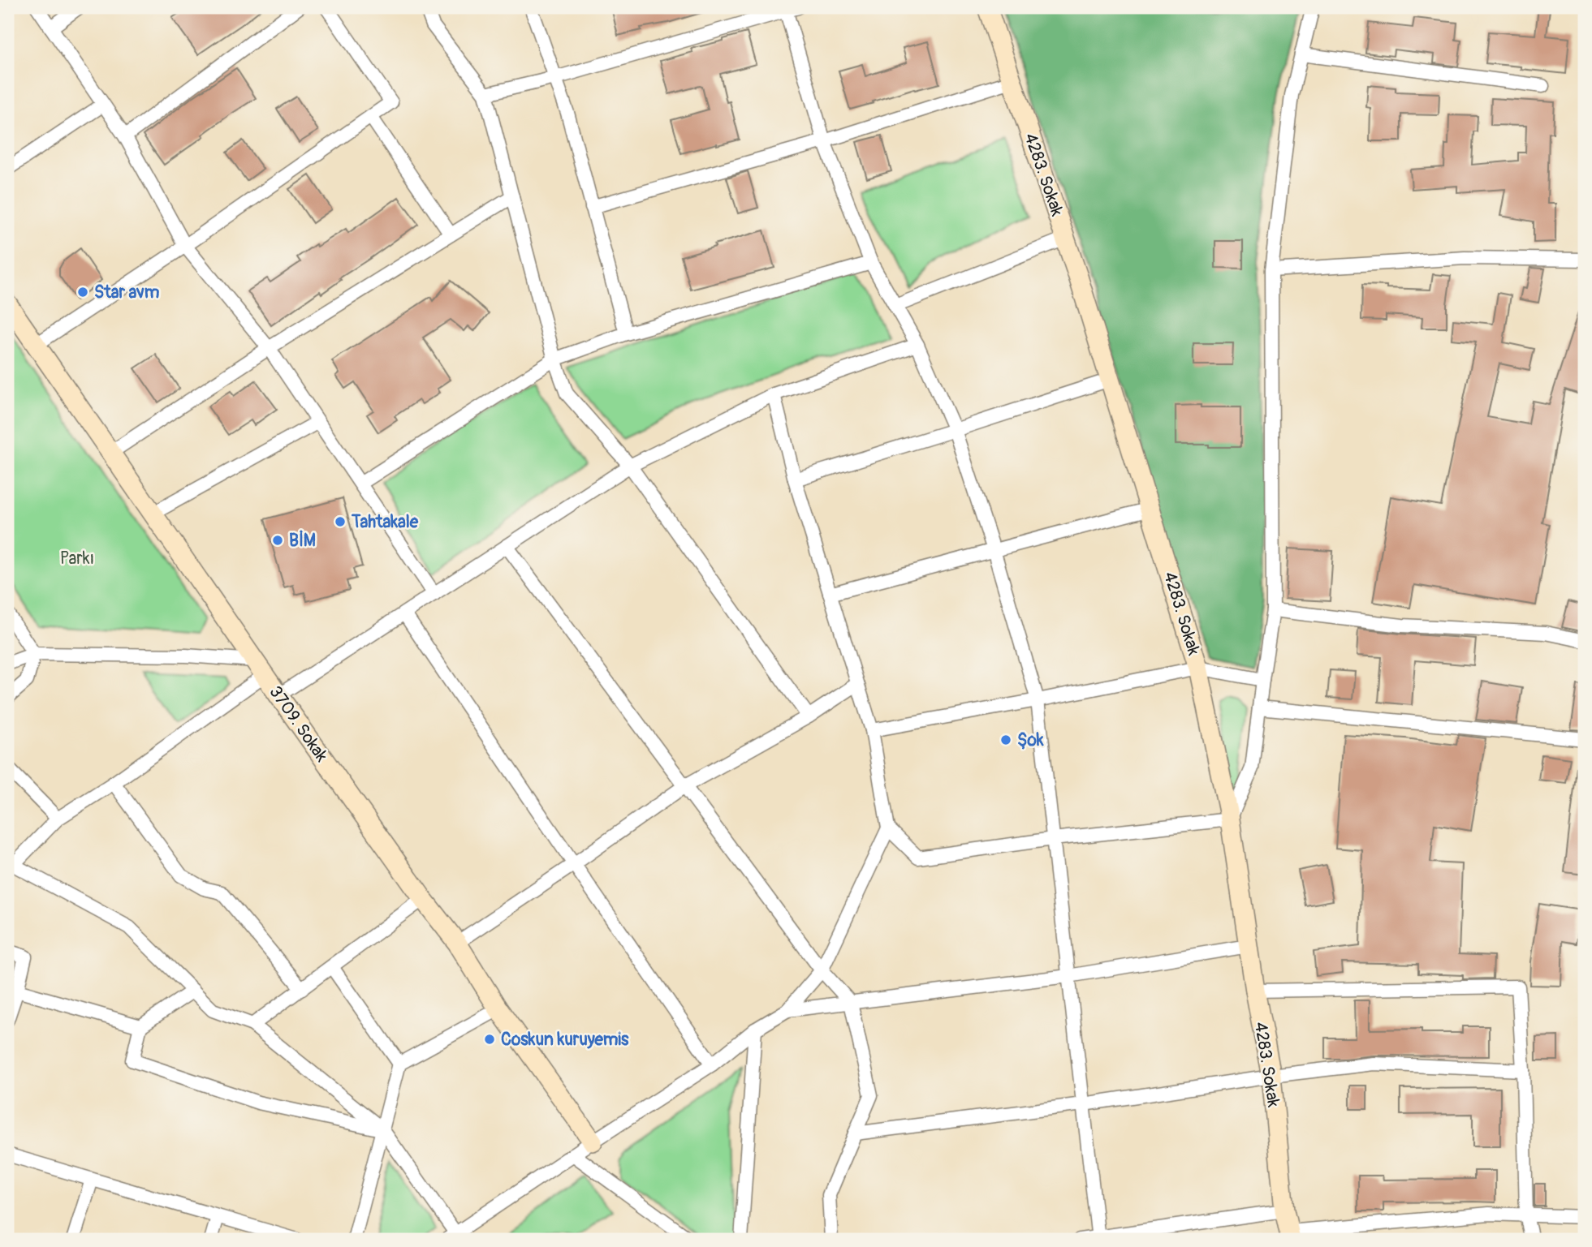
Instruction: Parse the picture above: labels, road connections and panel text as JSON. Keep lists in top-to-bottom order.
{
  "streets": {
    "street": ["4283. Sokak", "3709. Sokak"]
  },
  "parks": ["Parkı"],
  "places": [
    "Star avm",
    "Tahtakale",
    "BİM",
    "Şok",
    "Coskun kuruyemis"
  ]
}
